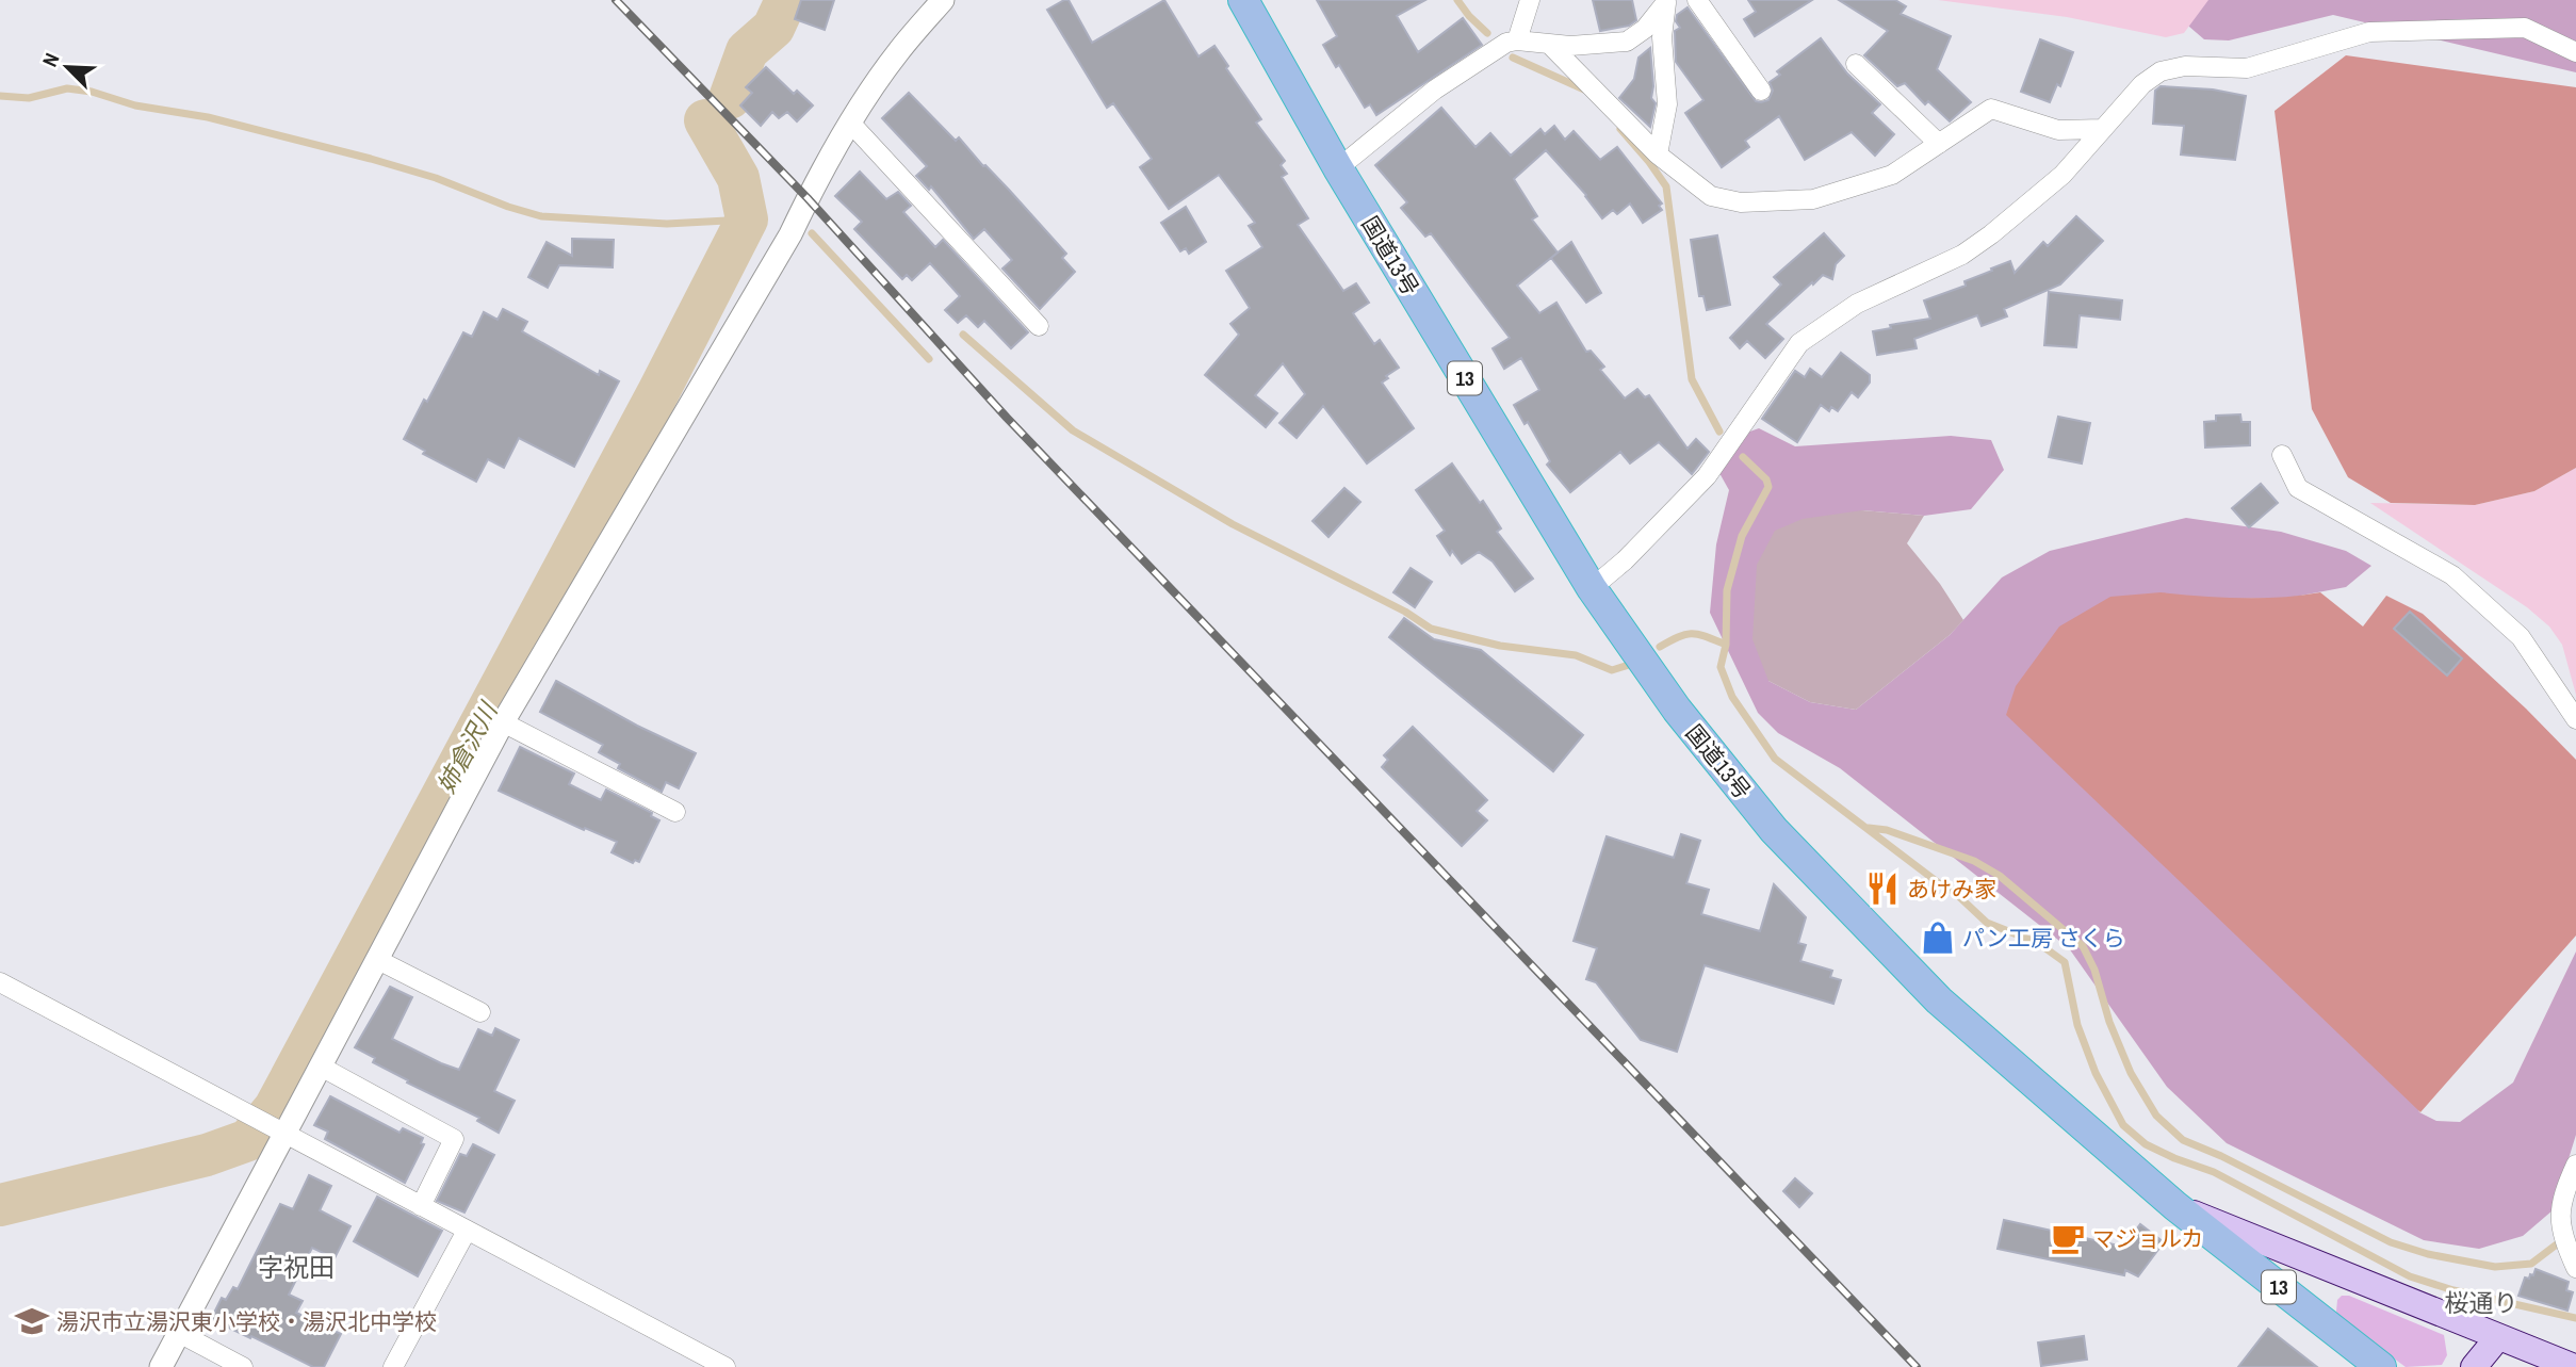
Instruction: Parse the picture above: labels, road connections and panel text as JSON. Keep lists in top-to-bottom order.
{
  "streets": {
    "highway": ["国道13号", "13"]
  },
  "districts": ["字祝田", "桜通り"],
  "water": ["姉倉沢川"],
  "places": {
    "restaurant": ["あけみ家"],
    "shop": ["パン工房 さくら"],
    "cafe": ["マジョルカ"],
    "school or university": ["湯沢市立湯沢東小学校・湯沢北中学校"]
  },
  "north": "top left"
}
